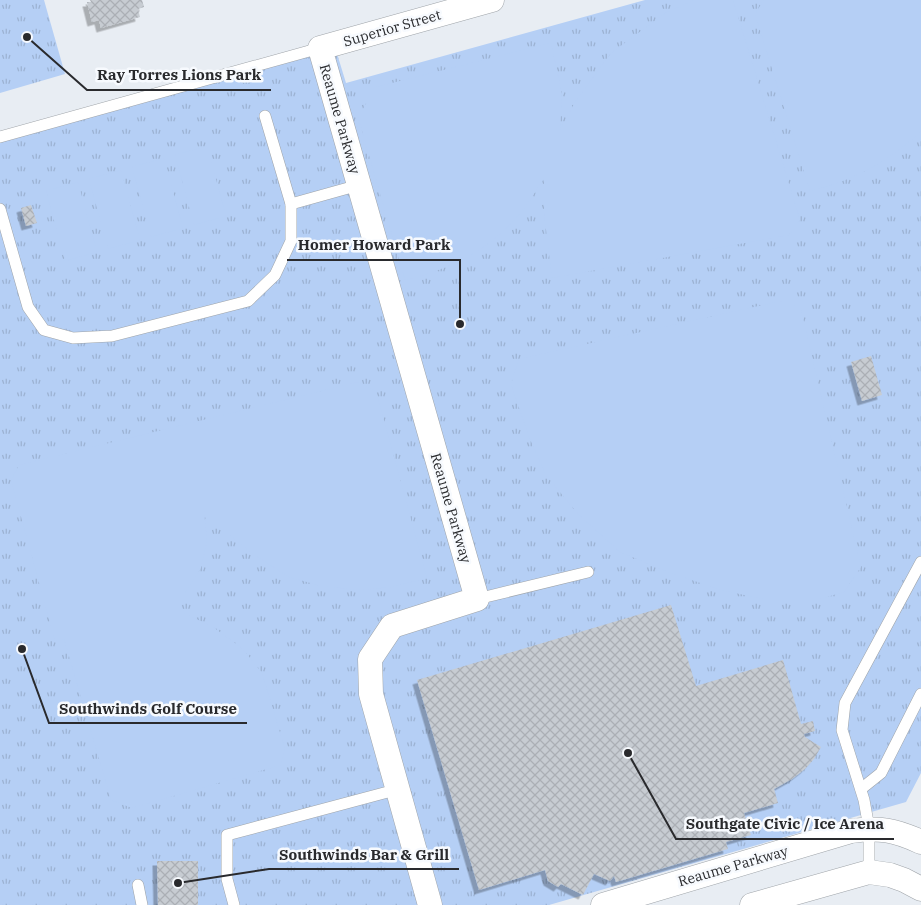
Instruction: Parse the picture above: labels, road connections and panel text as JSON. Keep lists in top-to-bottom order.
{
  "streets": {
    "street": ["Superior Street", "Reaume Parkway"]
  },
  "crossings": [
    ["Superior Street", "Reaume Parkway"]
  ],
  "places": [
    "Ray Torres Lions Park",
    "Homer Howard Park",
    "Southwinds Golf Course",
    "Southgate Civic / Ice Arena",
    "Southwinds Bar & Grill"
  ]
}
